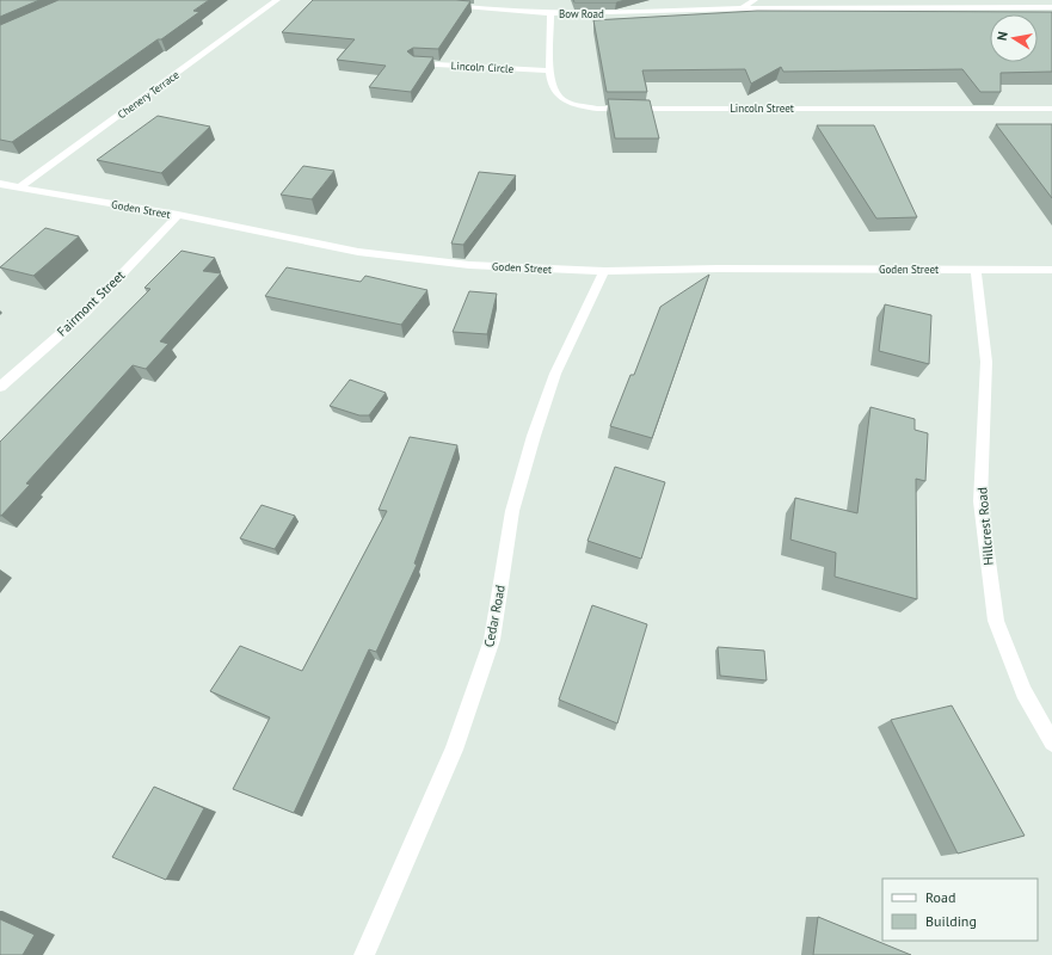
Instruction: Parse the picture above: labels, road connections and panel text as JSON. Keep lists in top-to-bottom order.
{
  "streets": {
    "street": [
      "Bow Road",
      "Lincoln Circle",
      "Chenery Terrace",
      "Lincoln Street",
      "Goden Street",
      "Fairmont Street",
      "Hillcrest Road",
      "Cedar Road"
    ]
  },
  "crossings": [
    ["Bow Road", "Lincoln Street"],
    ["Lincoln Circle", "Lincoln Street"],
    ["Chenery Terrace", "Goden Street"],
    ["Goden Street", "Fairmont Street"],
    ["Goden Street", "Hillcrest Road"],
    ["Goden Street", "Cedar Road"]
  ],
  "legend": ["Road", "Building"],
  "north": "left"
}
